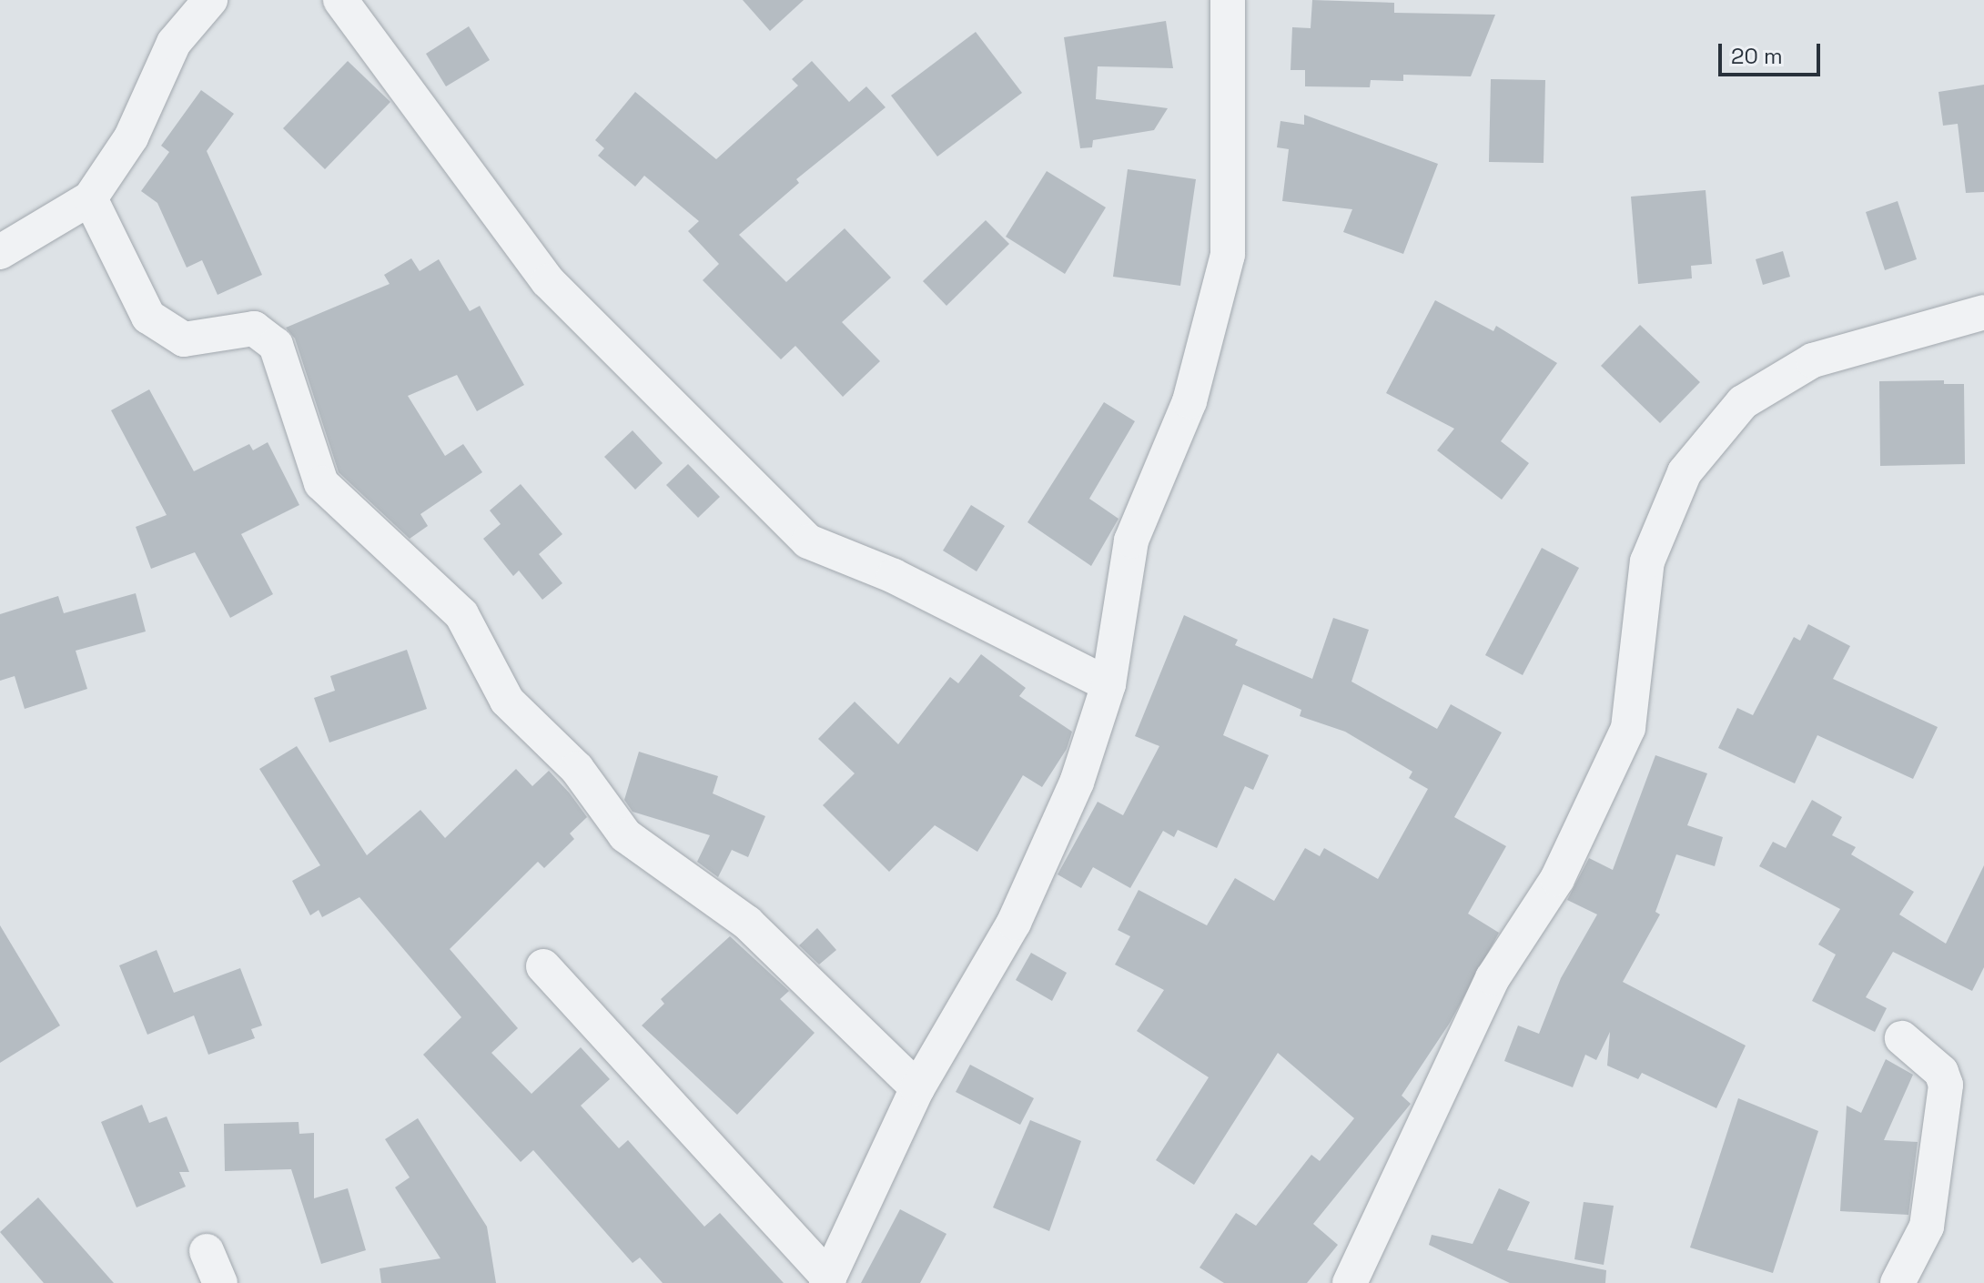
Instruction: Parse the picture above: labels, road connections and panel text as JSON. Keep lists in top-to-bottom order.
{
  "scale_bar": "20 m"
}
